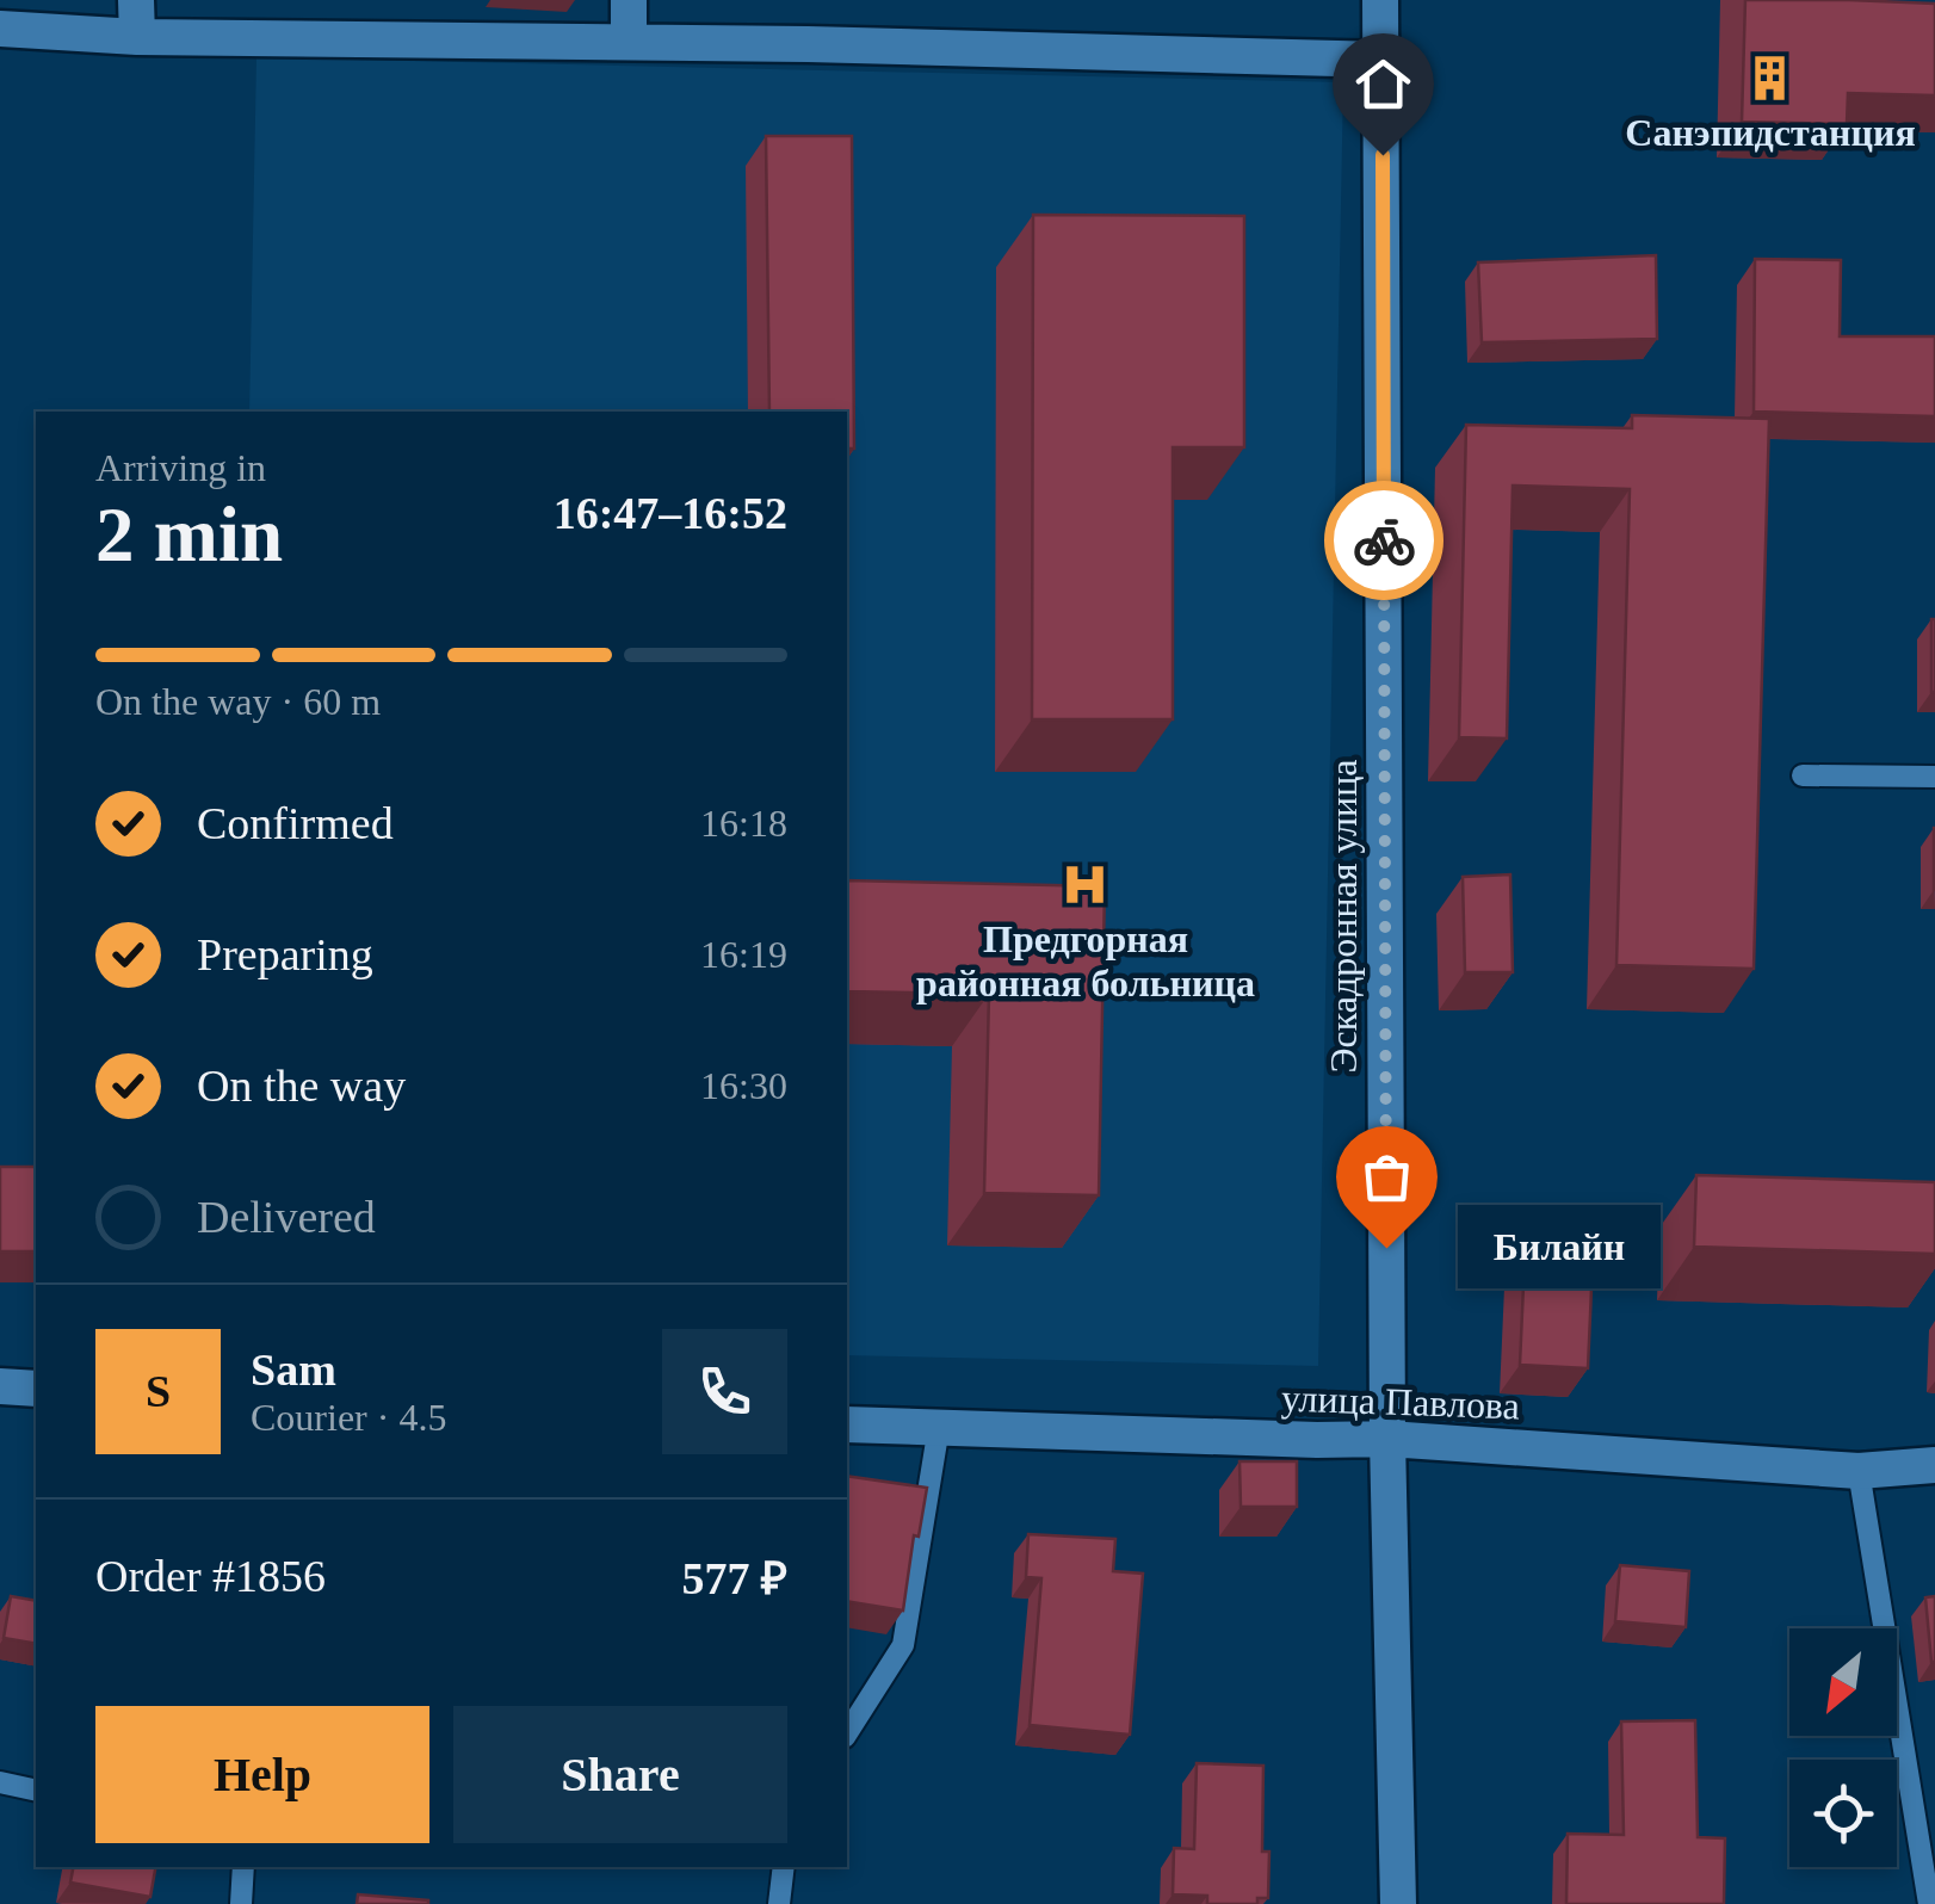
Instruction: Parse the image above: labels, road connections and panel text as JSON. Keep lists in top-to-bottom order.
{
  "streets": {
    "street": ["Эскадронная улица", "улица Павлова"]
  },
  "crossings": [
    ["Эскадронная улица", "улица Павлова"]
  ],
  "places": {
    "building": ["Санэпидстанция"],
    "hospital": ["Предгорная районная больница"],
    "other": ["Билайн"]
  },
  "north": "bottom left",
  "page": {
    "heading": ["2 min", "Arriving in", "16:47–16:52"],
    "panel": [
      "Sam",
      "Courier · 4.5",
      "Order #1856",
      "577 ₽"
    ],
    "bar": "On the way · 60 m",
    "list": [
      ["Confirmed", "16:18"],
      ["Preparing", "16:19"],
      ["On the way", "16:30"],
      "Delivered"
    ],
    "bubble": "Билайн",
    "round": "S",
    "buttons": ["Help", "Share"]
  }
}
